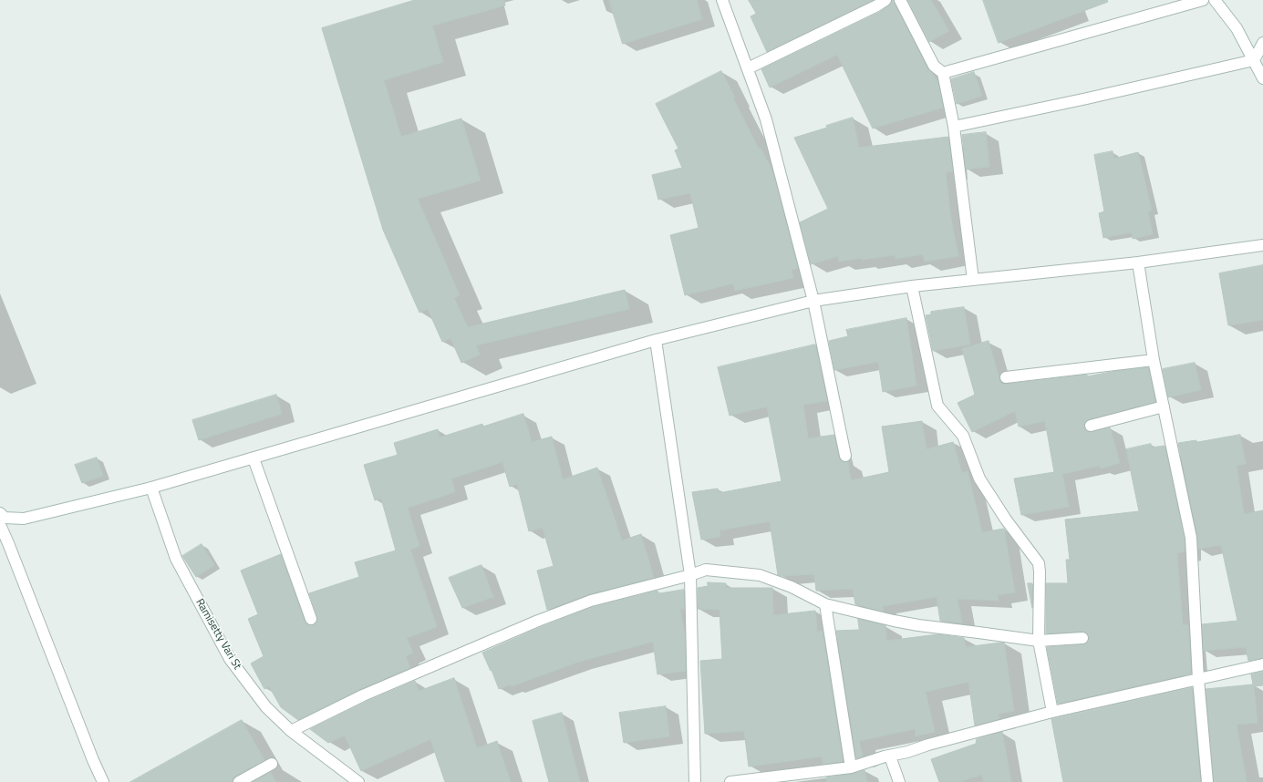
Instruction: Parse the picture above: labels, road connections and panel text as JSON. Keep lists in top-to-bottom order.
{
  "streets": {
    "street": ["Ramisetty Vari St"]
  }
}
